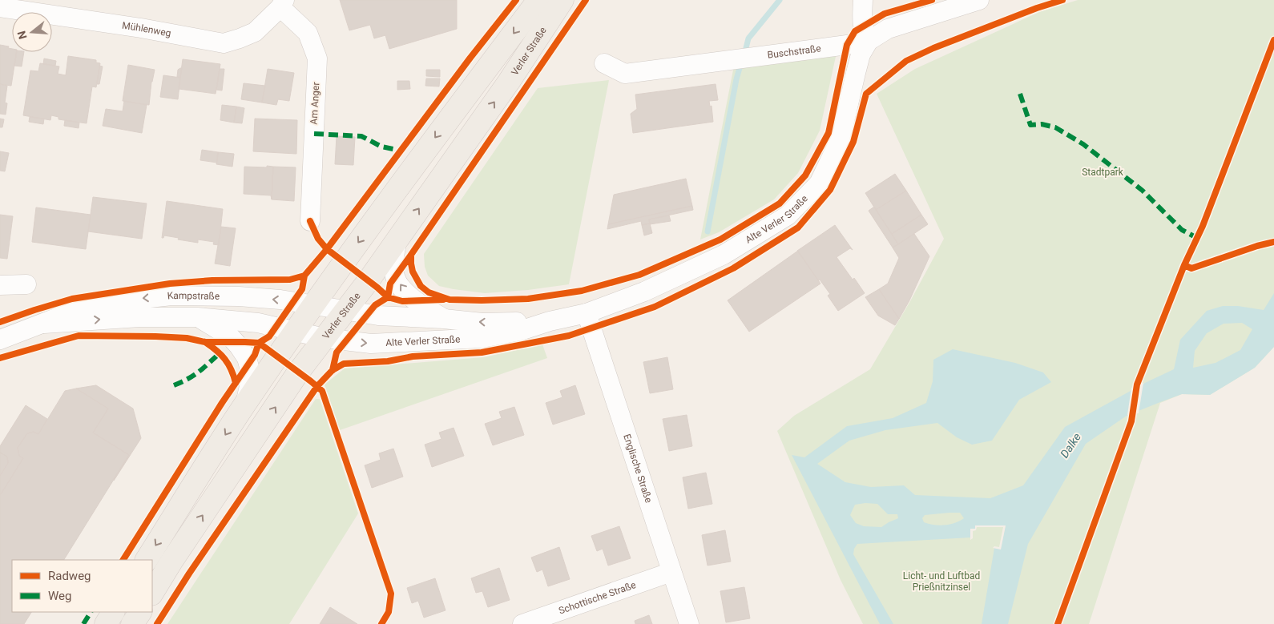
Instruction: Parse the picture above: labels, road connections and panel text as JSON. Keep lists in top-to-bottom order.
{
  "streets": {
    "main road": ["Verler Straße"],
    "street": [
      "Mühlenweg",
      "Buschstraße",
      "Am Anger",
      "Alte Verler Straße",
      "Kampstraße",
      "Englische Straße",
      "Schottische Straße"
    ]
  },
  "crossings": [
    ["Mühlenweg", "Am Anger"],
    ["Verler Straße", "Alte Verler Straße"],
    ["Verler Straße", "Kampstraße"],
    ["Buschstraße", "Alte Verler Straße"],
    ["Alte Verler Straße", "Kampstraße"],
    ["Alte Verler Straße", "Englische Straße"],
    ["Englische Straße", "Schottische Straße"]
  ],
  "water": ["Dalke"],
  "parks": ["Stadtpark", "Licht- und Luftbad Prießnitzinsel"],
  "legend": ["Radweg", "Weg"],
  "north": "left"
}
